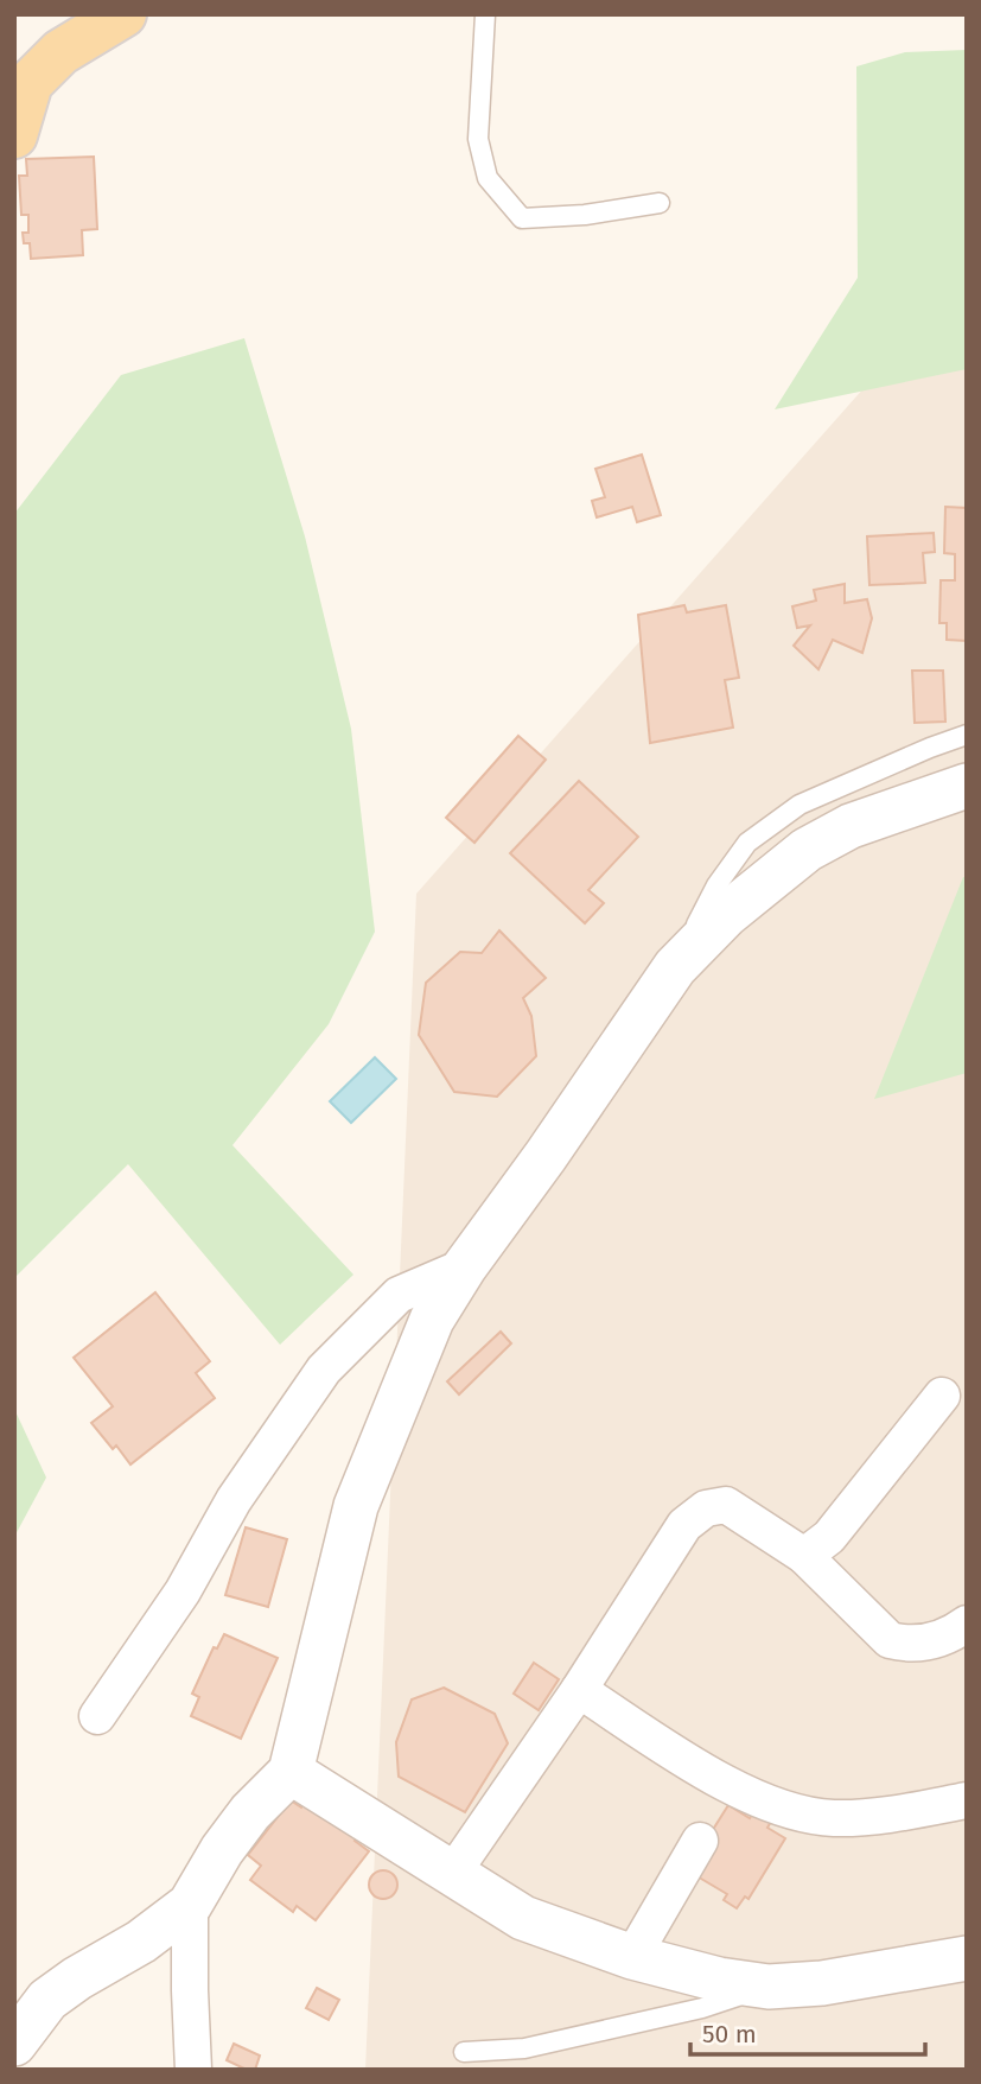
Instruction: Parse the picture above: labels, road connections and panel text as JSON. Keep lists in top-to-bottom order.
{
  "scale_bar": "50 m"
}
